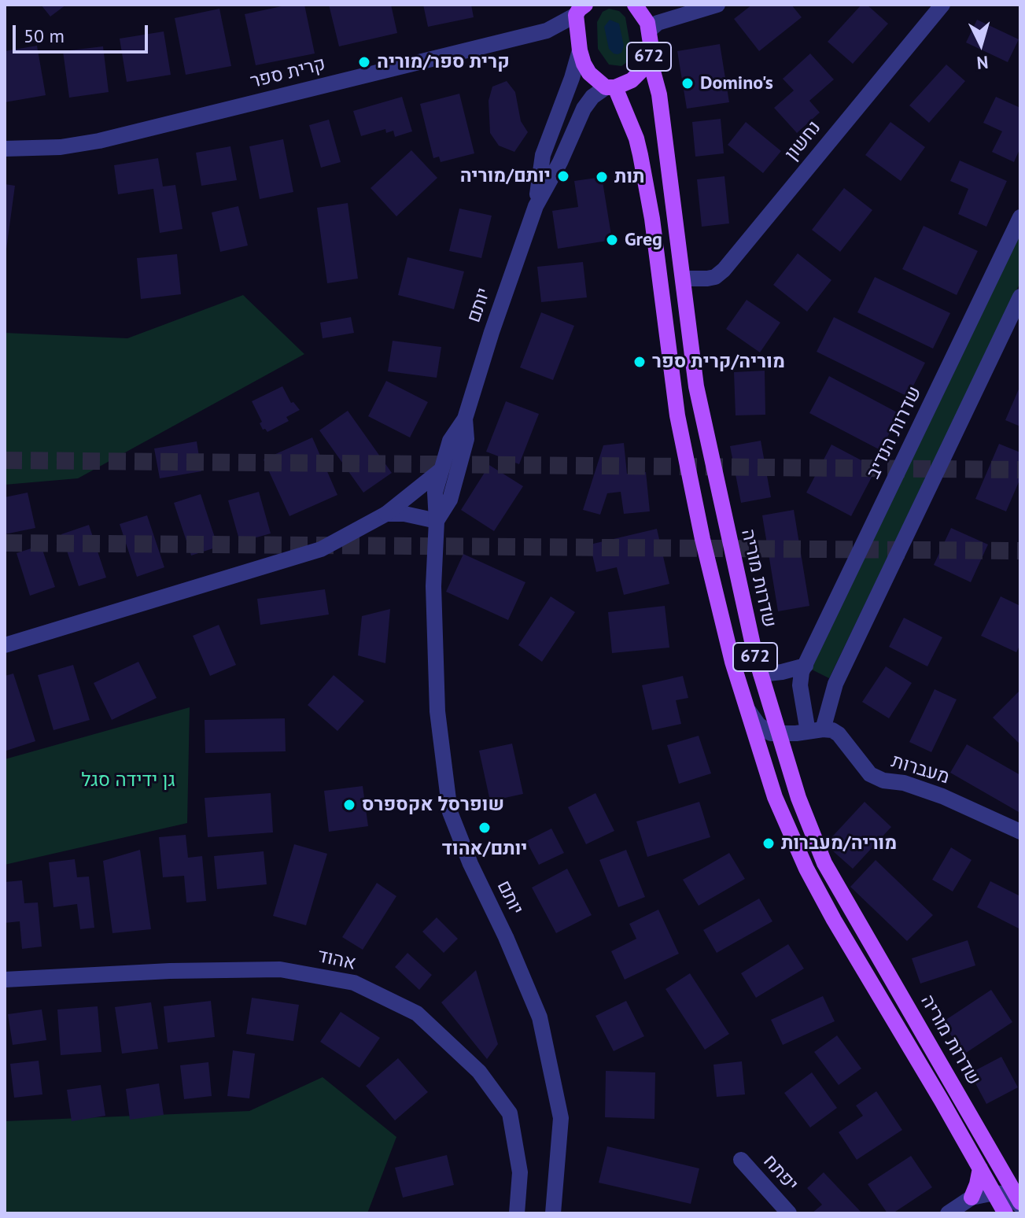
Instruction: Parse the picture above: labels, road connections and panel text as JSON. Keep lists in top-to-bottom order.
{
  "streets": {
    "main road": ["672", "שדרות מוריה"],
    "street": [
      "קרית ספר",
      "נחשון",
      "יותם",
      "שדרות הנדיב",
      "מעברות",
      "אהוד",
      "יפתח"
    ]
  },
  "crossings": [
    ["672", "קרית ספר"],
    ["672", "יותם"],
    ["672", "שדרות מוריה"],
    ["נחשון", "שדרות מוריה"],
    ["יותם", "שדרות מוריה"],
    ["שדרות הנדיב", "מעברות"]
  ],
  "parks": ["גן ידידה סגל"],
  "places": [
    "קרית ספר/מוריה",
    "Domino's",
    "יותם/מוריה",
    "תות",
    "Greg",
    "מוריה/קרית ספר",
    "שופרסל אקספרס",
    "יותם/אהוד",
    "מוריה/מעברות"
  ],
  "scale_bar": "50 m",
  "north": "bottom"
}
